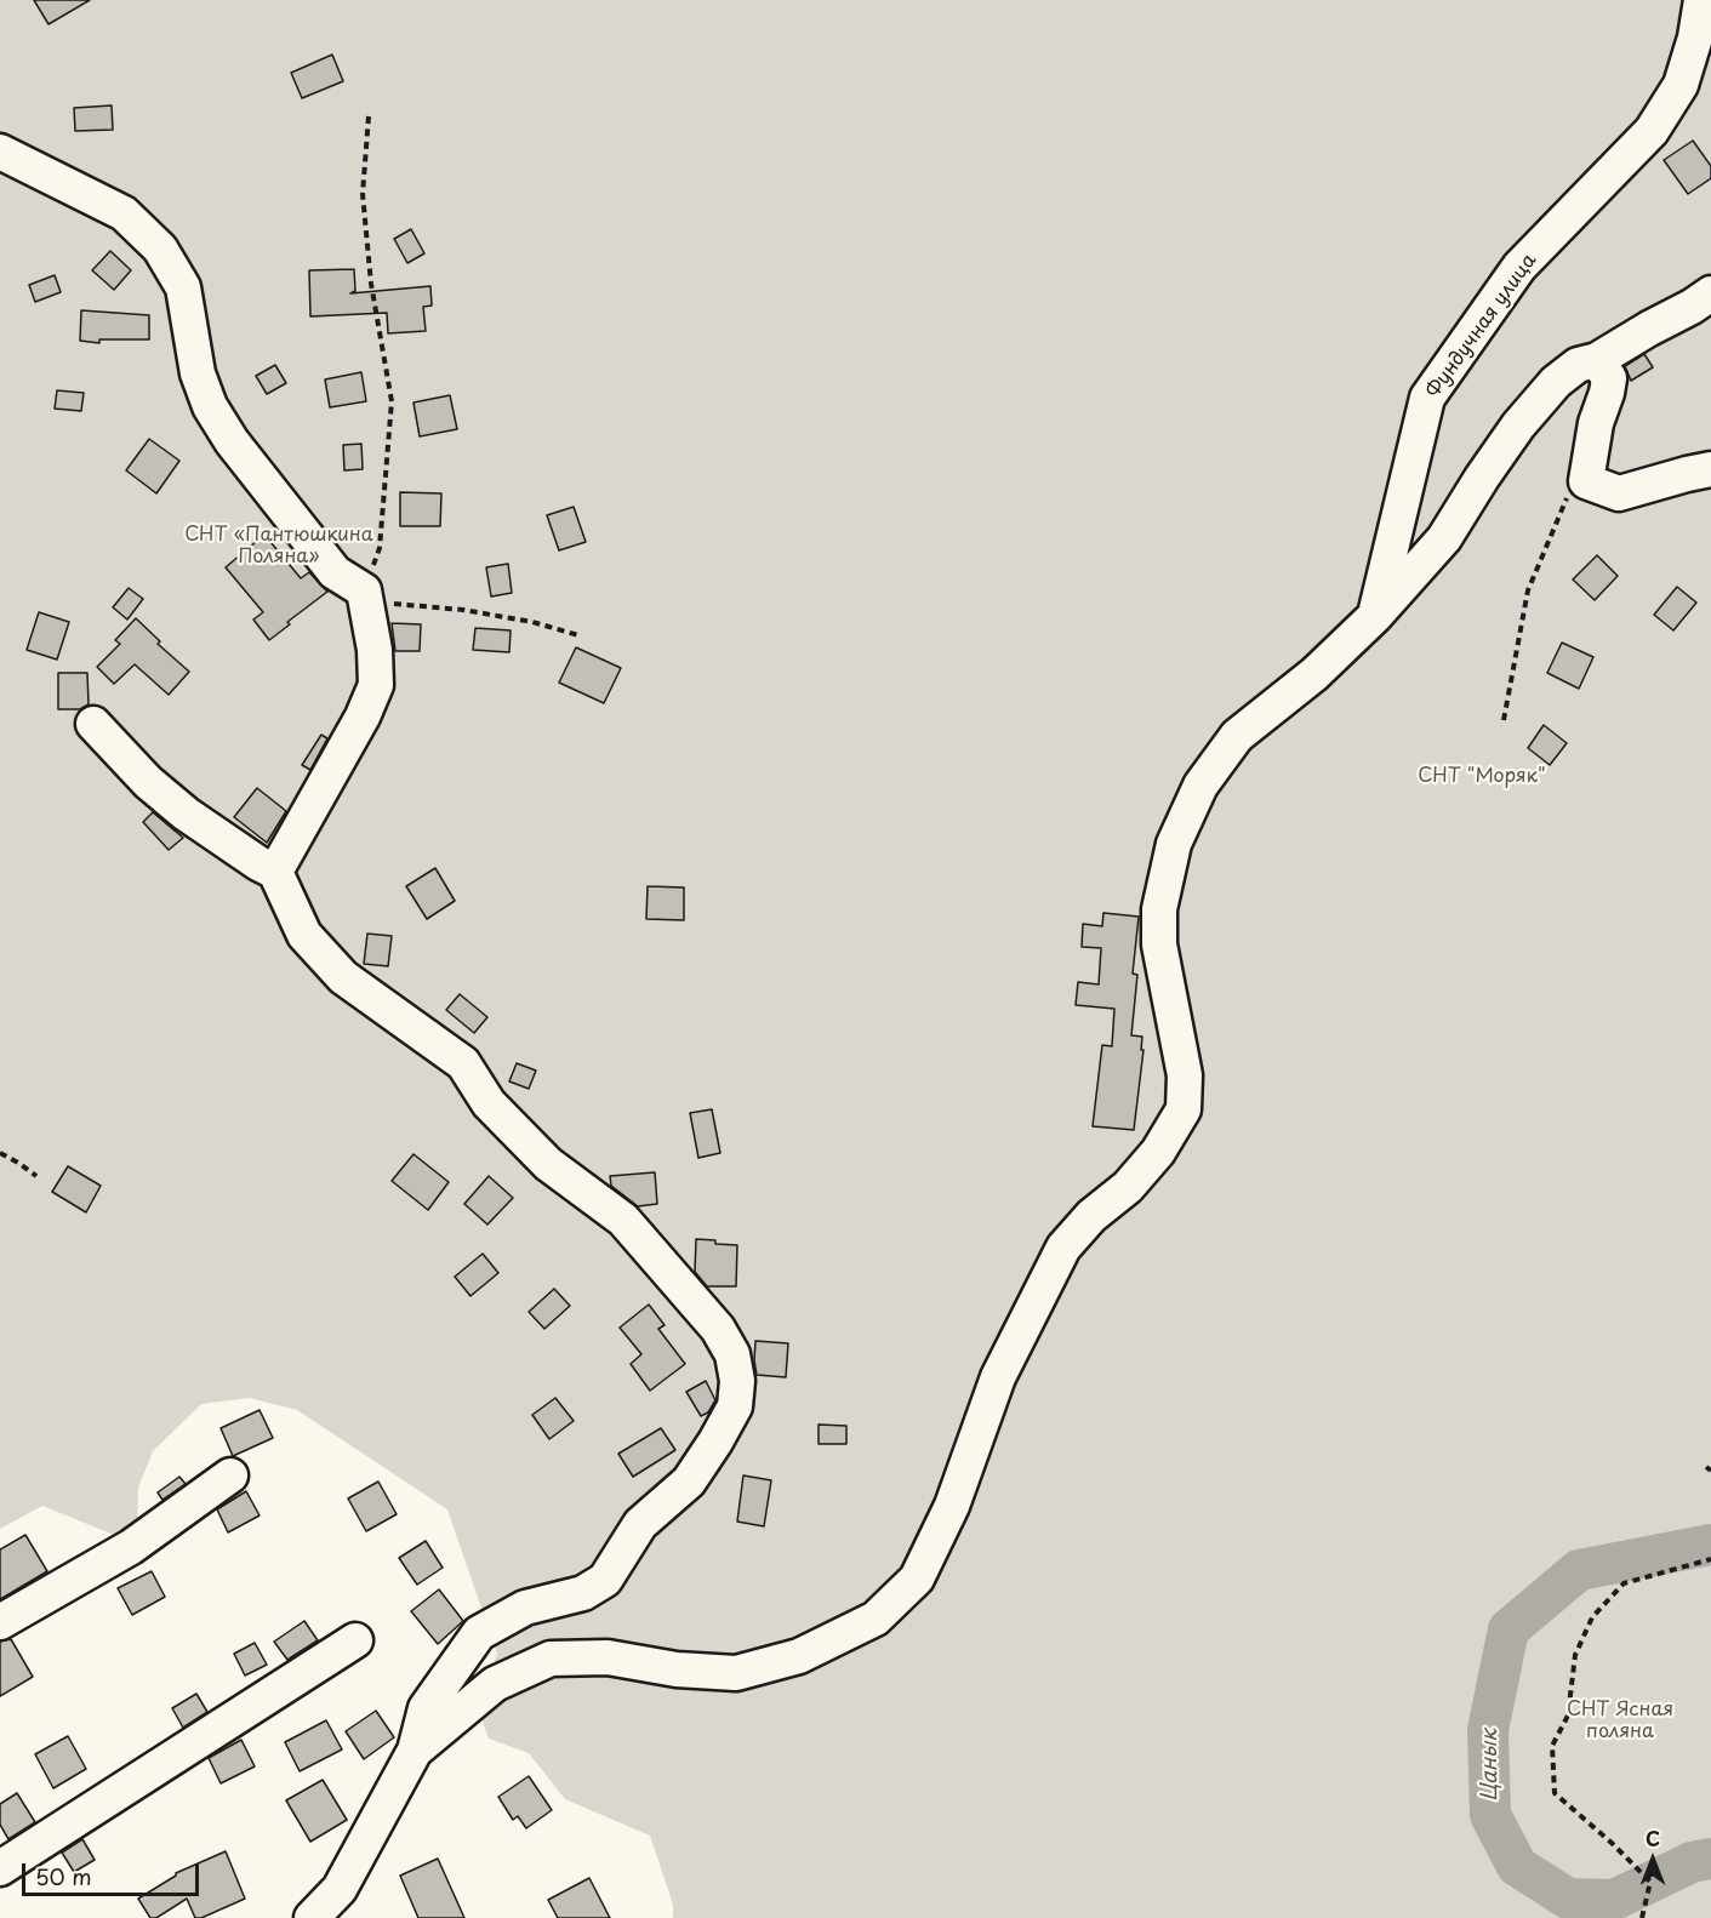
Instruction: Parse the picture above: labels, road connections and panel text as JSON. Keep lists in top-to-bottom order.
{
  "streets": {
    "street": ["Фундучная улица"]
  },
  "water": ["Цанык"],
  "parks": ["СНТ «Пантюшкина Поляна»", "СНТ \"Моряк\"", "СНТ Ясная поляна"],
  "scale_bar": "50 m",
  "north": "top"
}
